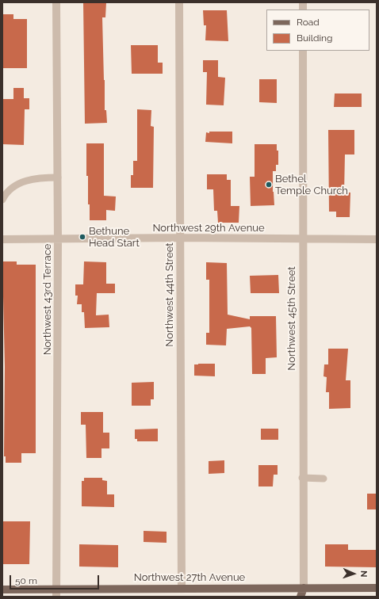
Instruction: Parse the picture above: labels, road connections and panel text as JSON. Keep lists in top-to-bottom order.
{
  "streets": {
    "main road": ["Northwest 27th Avenue"],
    "street": [
      "Northwest 29th Avenue",
      "Northwest 44th Street",
      "Northwest 43rd Terrace",
      "Northwest 45th Street"
    ]
  },
  "crossings": [
    ["Northwest 29th Avenue", "Northwest 44th Street"],
    ["Northwest 29th Avenue", "Northwest 43rd Terrace"],
    ["Northwest 29th Avenue", "Northwest 45th Street"],
    ["Northwest 44th Street", "Northwest 27th Avenue"],
    ["Northwest 43rd Terrace", "Northwest 27th Avenue"],
    ["Northwest 45th Street", "Northwest 27th Avenue"]
  ],
  "places": ["Bethel Temple Church", "Bethune Head Start"],
  "legend": ["Road", "Building"],
  "scale_bar": "50 m",
  "north": "right"
}
